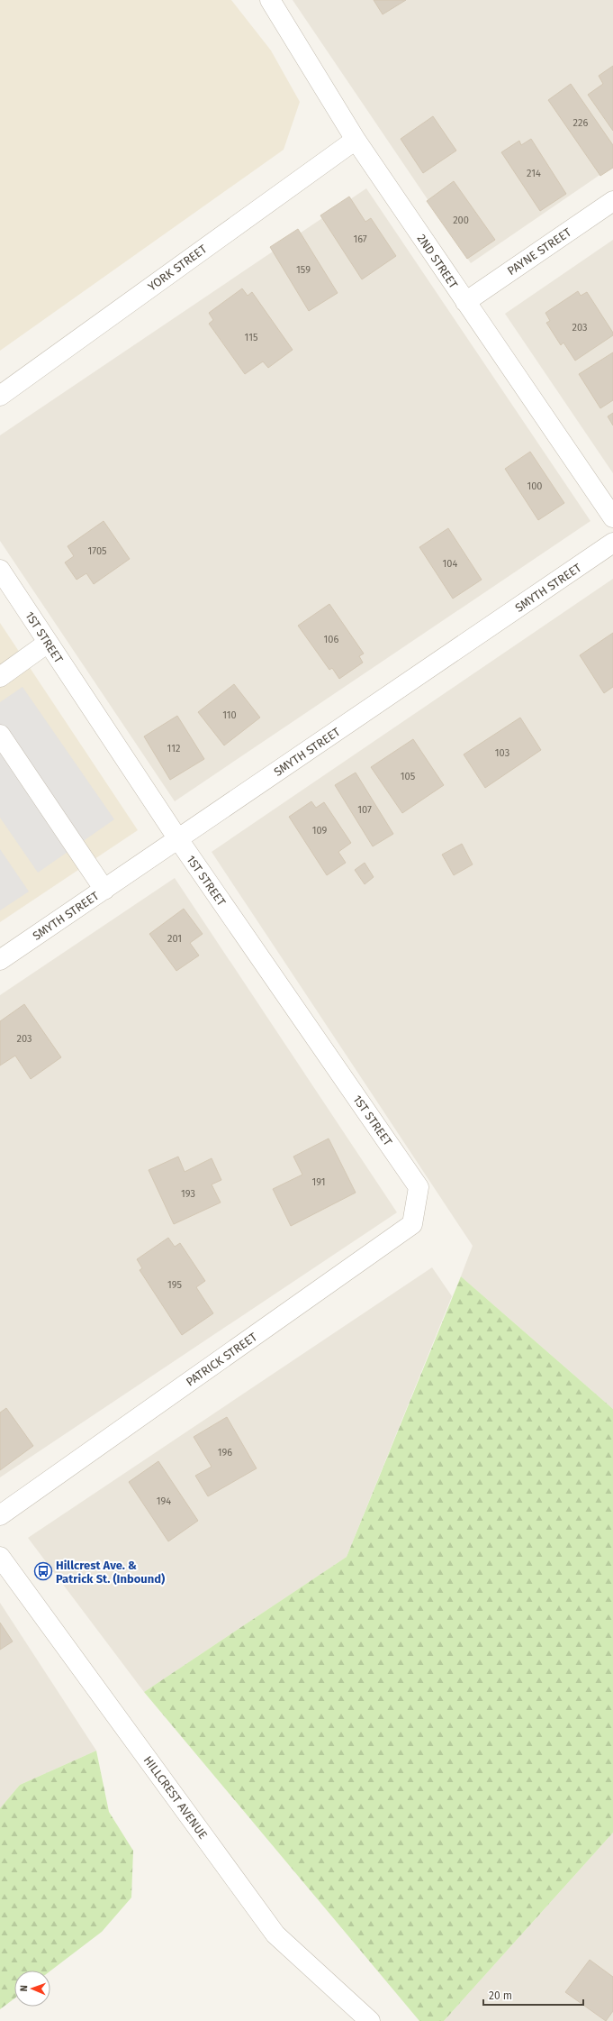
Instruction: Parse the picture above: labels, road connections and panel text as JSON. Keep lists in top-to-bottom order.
{
  "streets": {
    "street": [
      "PAYNE STREET",
      "2ND STREET",
      "YORK STREET",
      "SMYTH STREET",
      "1ST STREET",
      "PATRICK STREET",
      "HILLCREST AVENUE"
    ]
  },
  "crossings": [
    ["PAYNE STREET", "2ND STREET"],
    ["2ND STREET", "YORK STREET"],
    ["SMYTH STREET", "1ST STREET"],
    ["1ST STREET", "PATRICK STREET"]
  ],
  "places": {
    "bus stop": ["Hillcrest Ave. & Patrick St. (Inbound)"]
  },
  "house_numbers": [
    "226",
    "214",
    "200",
    "167",
    "159",
    "203",
    "115",
    "100",
    "1705",
    "104",
    "106",
    "110",
    "112",
    "103",
    "105",
    "107",
    "109",
    "201",
    "203",
    "191",
    "193",
    "195",
    "196",
    "194"
  ],
  "scale_bar": "20 m",
  "north": "left"
}
